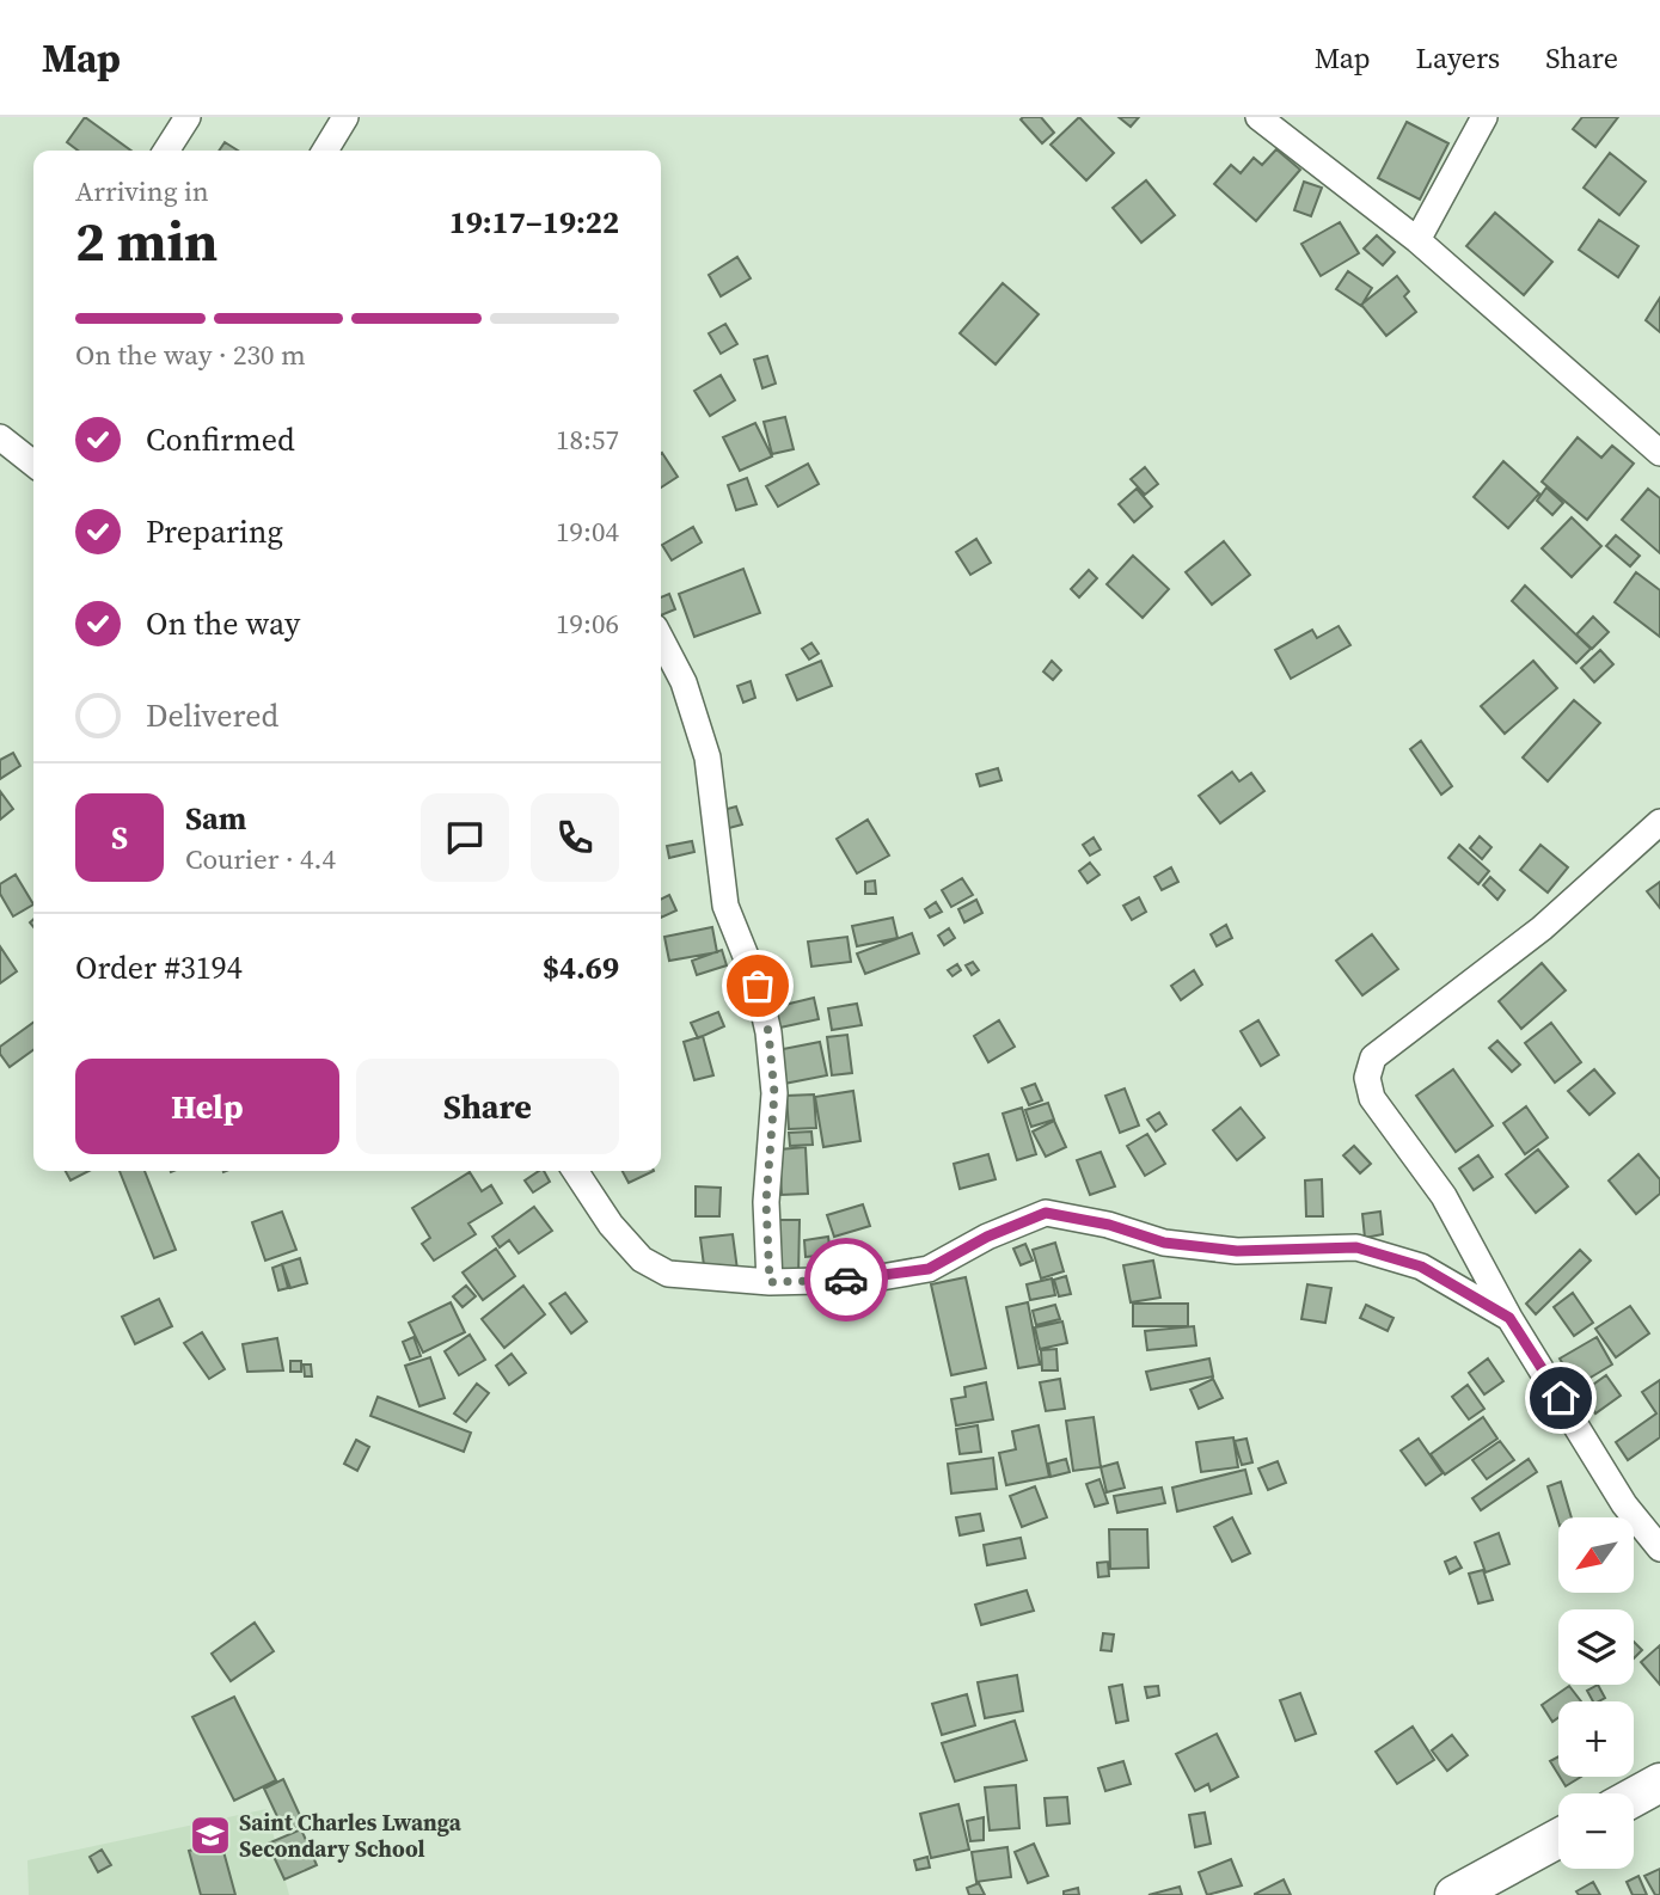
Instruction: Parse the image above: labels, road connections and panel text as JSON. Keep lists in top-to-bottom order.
{
  "places": {
    "school or university": ["Saint Charles Lwanga Secondary School"]
  },
  "north": "bottom left",
  "page": {
    "header": "Map",
    "nav": ["Map", "Layers", "Share"],
    "heading": ["2 min", "Arriving in", "19:17–19:22"],
    "panel": [
      "Sam",
      "Courier · 4.4",
      "Order #3194",
      "$4.69"
    ],
    "bar": "On the way · 230 m",
    "list": [
      ["Confirmed", "18:57"],
      ["Preparing", "19:04"],
      ["On the way", "19:06"],
      "Delivered"
    ],
    "round": "S",
    "buttons": ["Help", "Share"],
    "map_buttons": ["+", "−"]
  }
}
